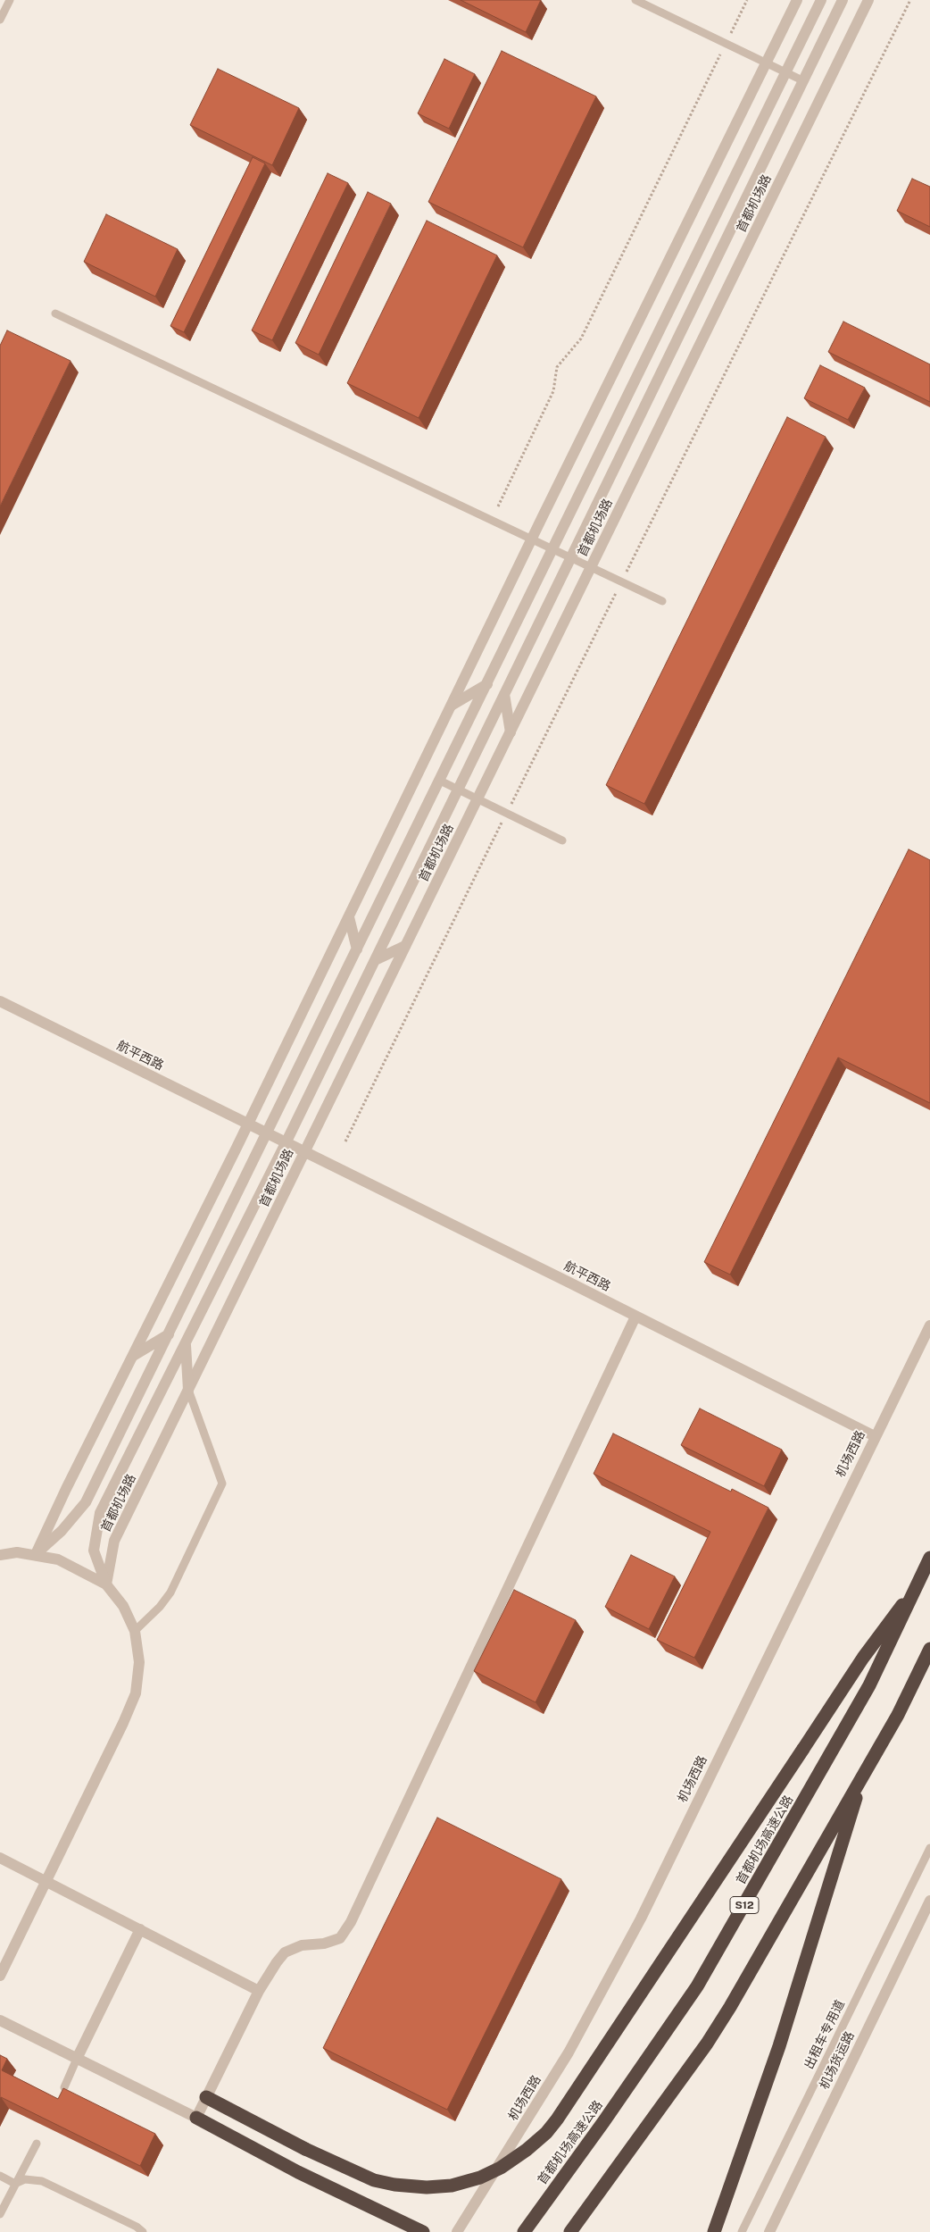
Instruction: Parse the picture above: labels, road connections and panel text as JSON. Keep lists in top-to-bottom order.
{
  "streets": {
    "highway": ["首都机场高速公路", "S12"],
    "street": [
      "首都机场路",
      "航平西路",
      "机场西路",
      "机场货运路"
    ],
    "lane": ["出租车专用道"]
  },
  "crossings": [
    ["首都机场路", "航平西路"],
    ["航平西路", "机场西路"]
  ]
}
